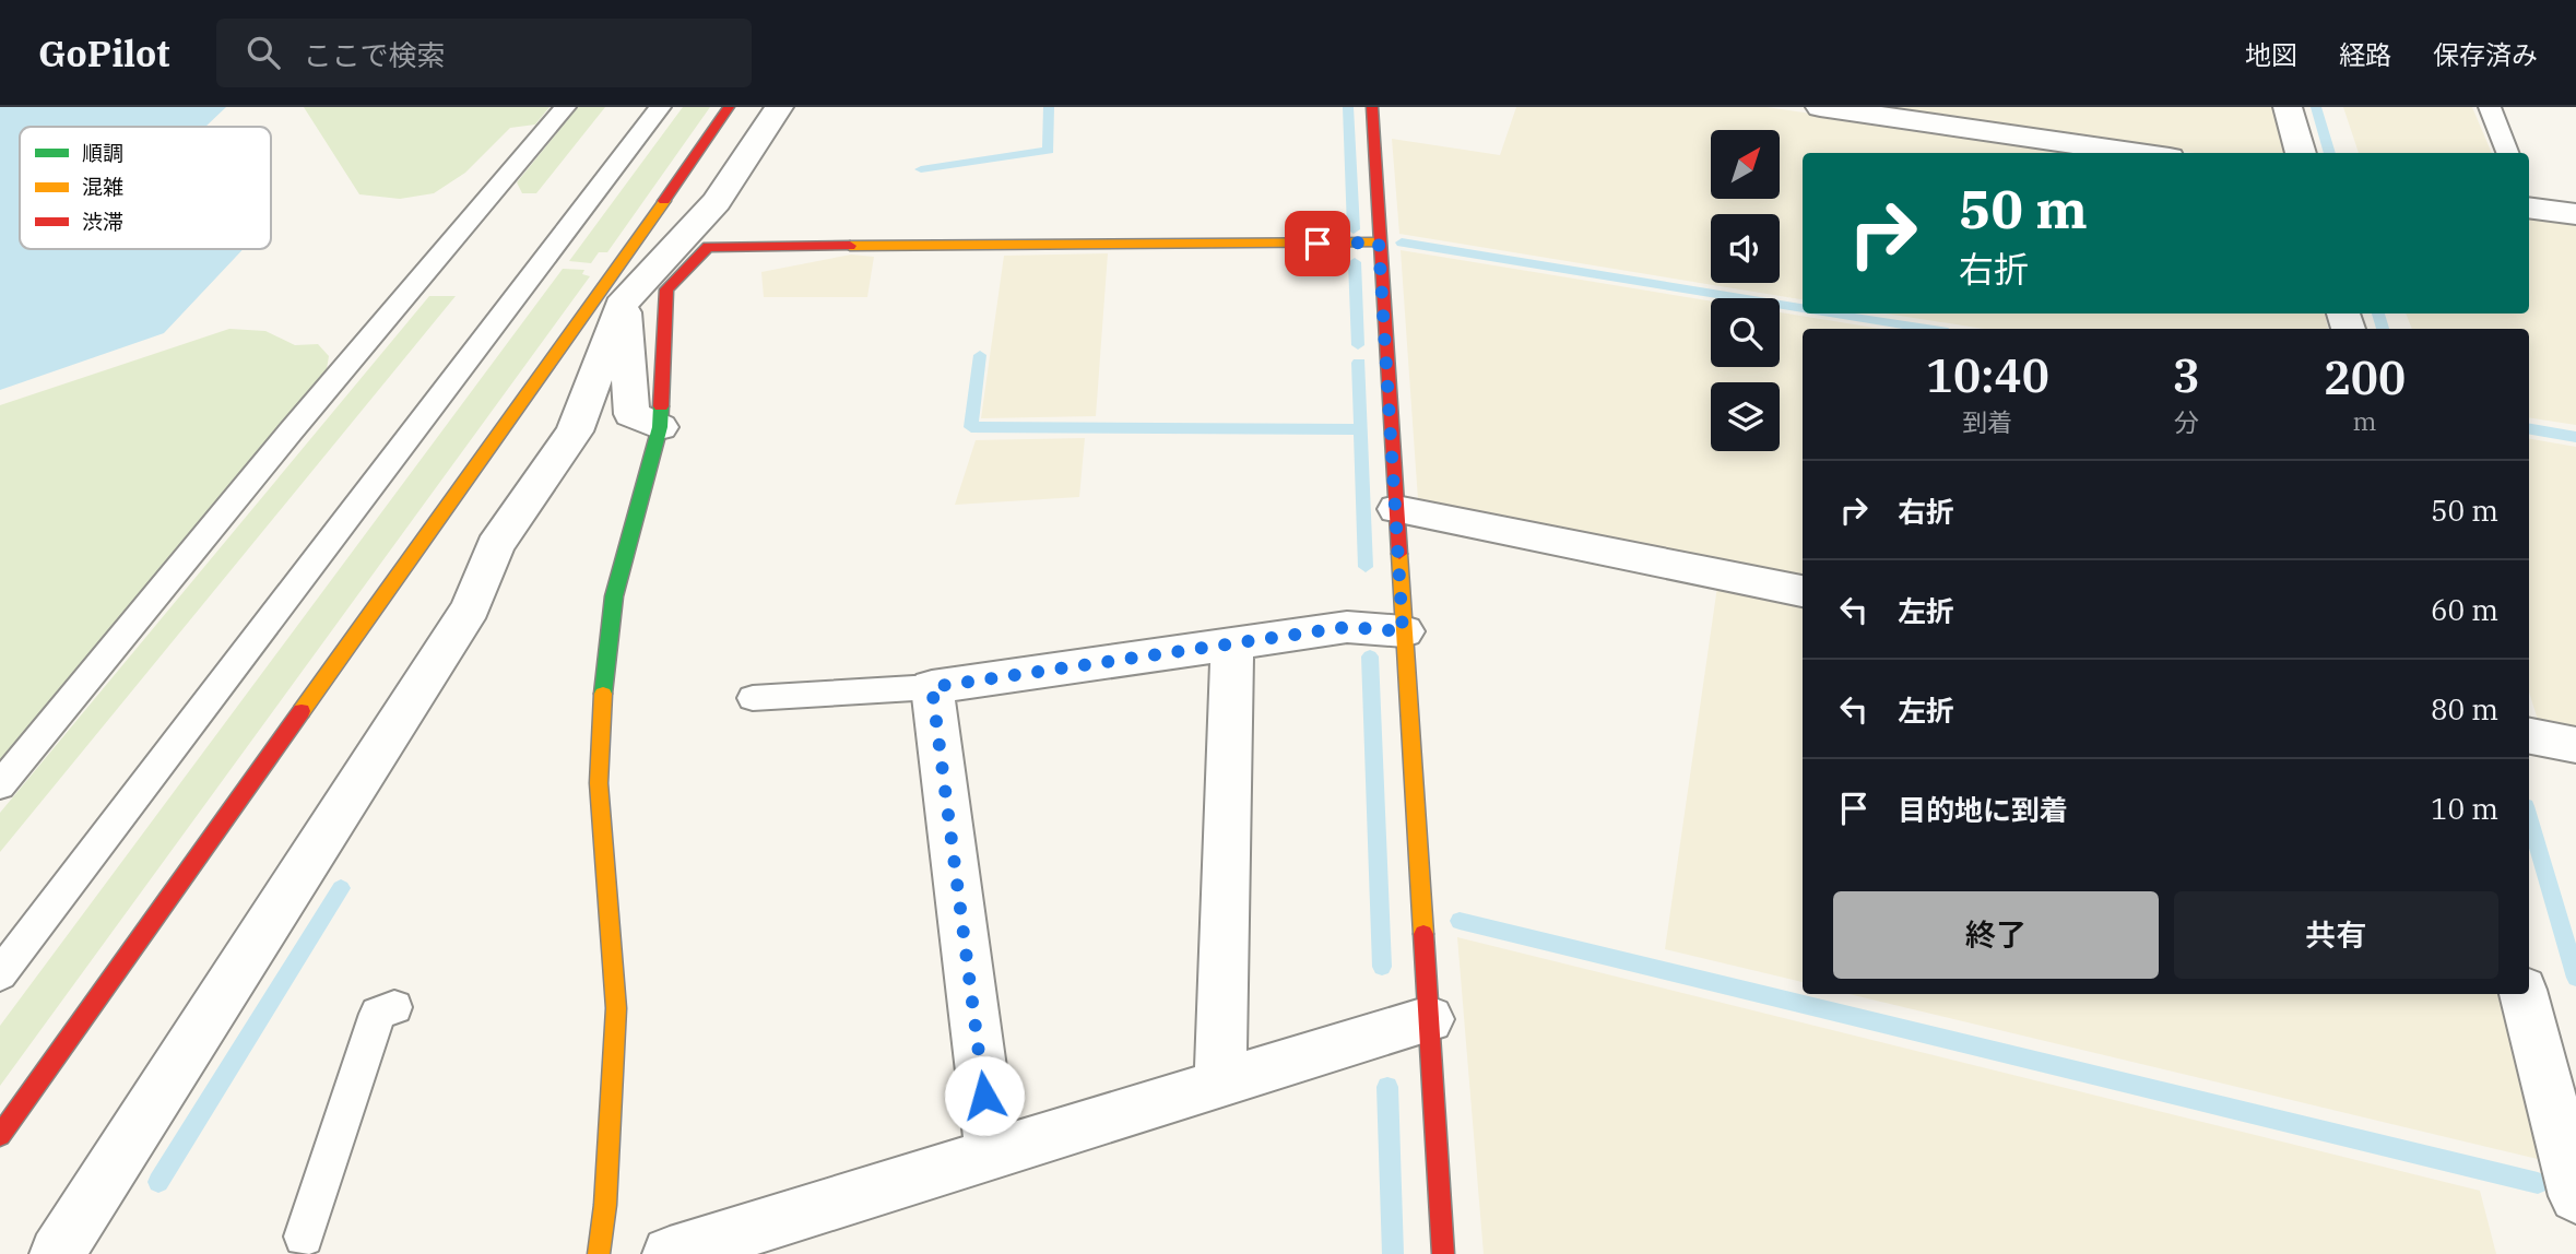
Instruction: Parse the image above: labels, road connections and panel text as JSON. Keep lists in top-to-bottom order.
{
  "legend": ["順調", "混雑", "渋滞"],
  "north": "top right",
  "page": {
    "header": "GoPilot",
    "search": "ここで検索",
    "nav": ["地図", "経路", "保存済み"],
    "turn": ["50 m", "右折"],
    "eta": [
      "10:40",
      "到着",
      "3",
      "分",
      "200",
      "m"
    ],
    "list": [
      {
        "name": "右折",
        "value": "50 m"
      },
      {
        "name": "左折",
        "value": "60 m"
      },
      {
        "name": "左折",
        "value": "80 m"
      },
      {
        "name": "目的地に到着",
        "value": "10 m"
      }
    ],
    "buttons": ["終了", "共有"]
  }
}
